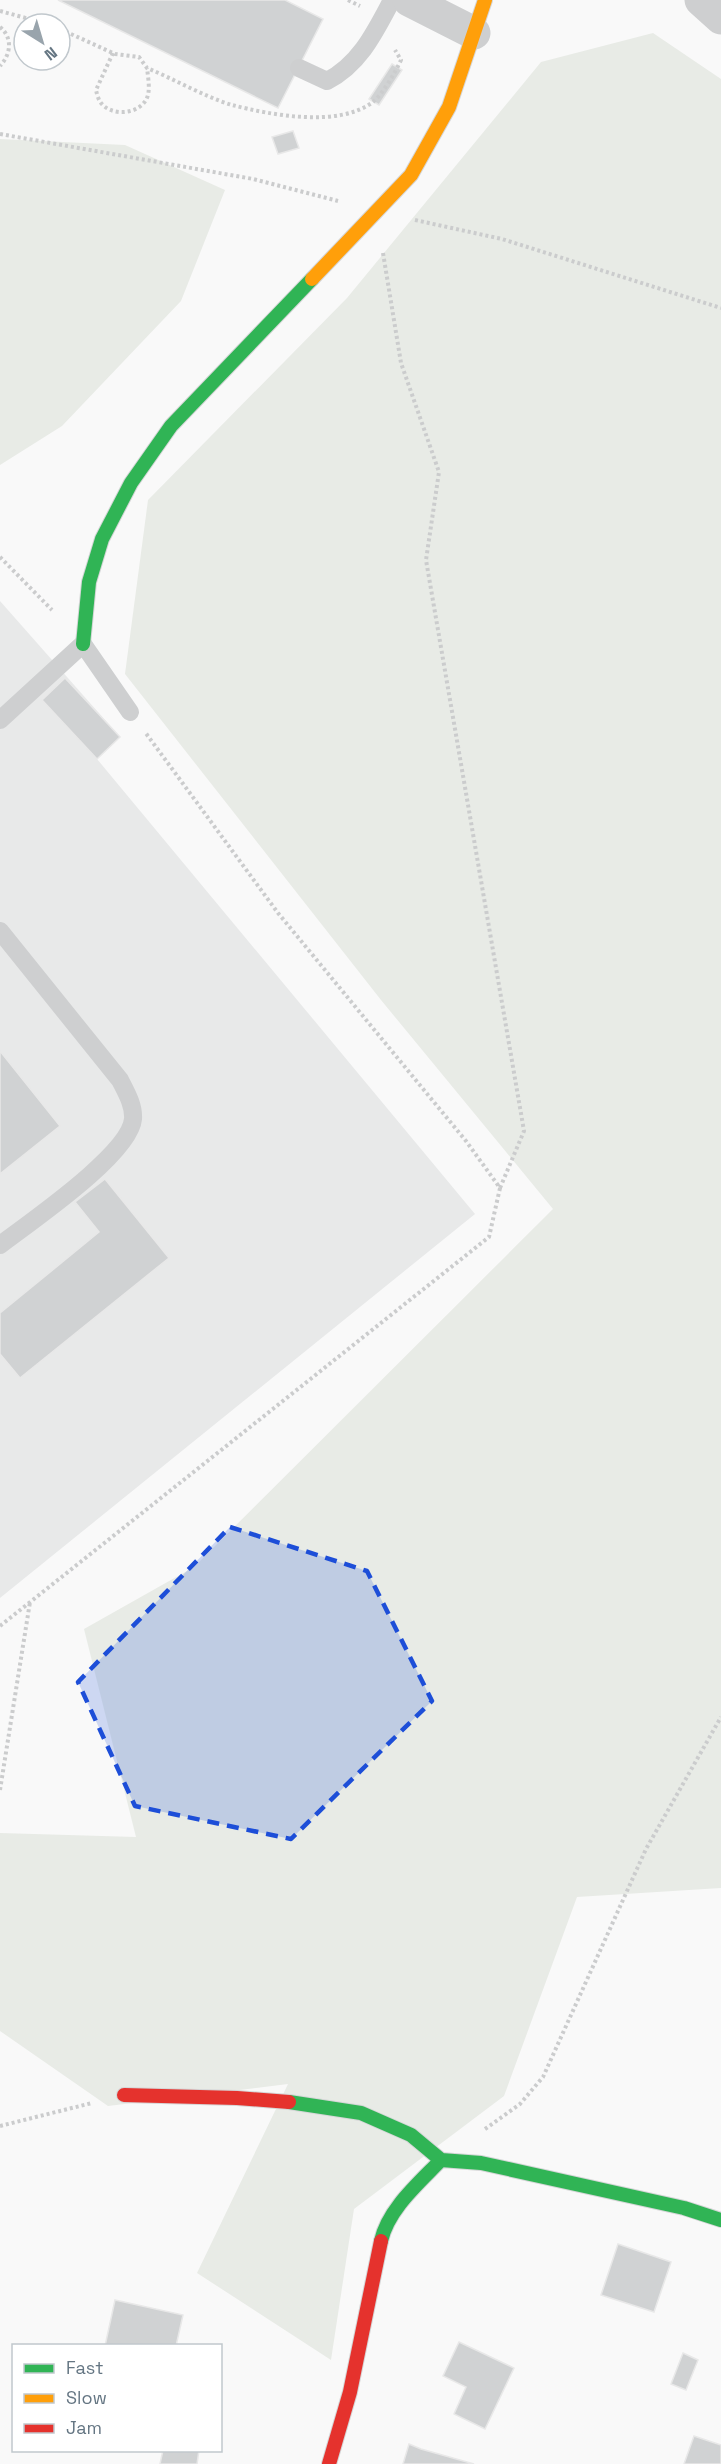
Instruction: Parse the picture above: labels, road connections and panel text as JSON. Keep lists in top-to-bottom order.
{
  "legend": ["Fast", "Slow", "Jam"],
  "north": "bottom right"
}
